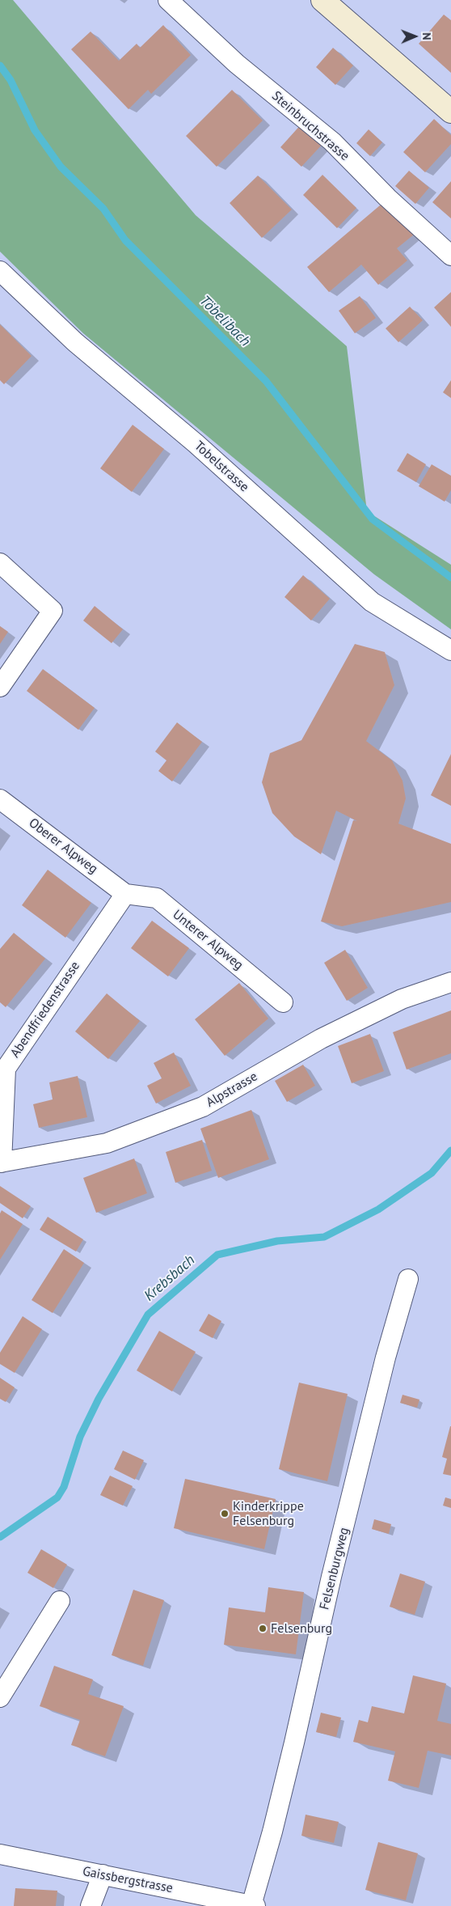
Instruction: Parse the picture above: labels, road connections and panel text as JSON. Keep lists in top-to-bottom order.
{
  "streets": {
    "street": [
      "Steinbruchstrasse",
      "Tobelstrasse",
      "Oberer Alpweg",
      "Unterer Alpweg",
      "Abendfriedenstrasse",
      "Alpstrasse",
      "Felsenburgweg",
      "Gaissbergstrasse"
    ]
  },
  "crossings": [
    ["Oberer Alpweg", "Unterer Alpweg"],
    ["Oberer Alpweg", "Abendfriedenstrasse"],
    ["Unterer Alpweg", "Abendfriedenstrasse"],
    ["Abendfriedenstrasse", "Alpstrasse"],
    ["Felsenburgweg", "Gaissbergstrasse"]
  ],
  "water": ["Töbelibach", "Krebsbach"],
  "places": ["Kinderkrippe Felsenburg", "Felsenburg"],
  "north": "right"
}
